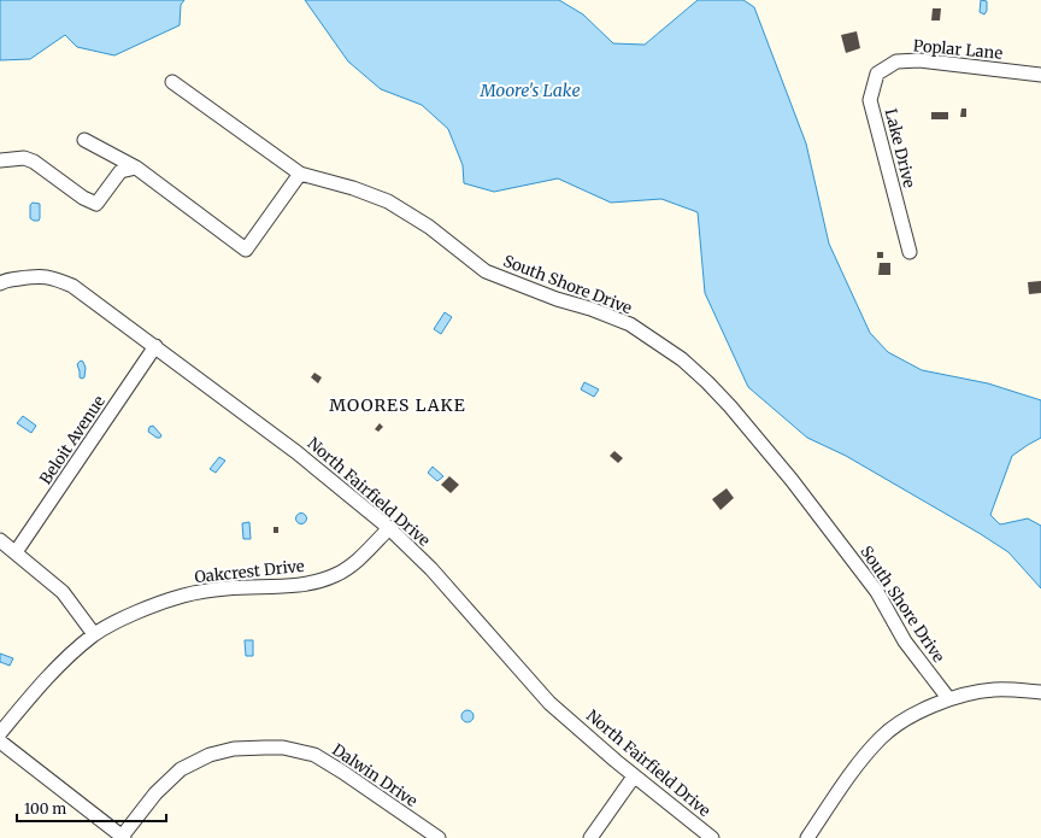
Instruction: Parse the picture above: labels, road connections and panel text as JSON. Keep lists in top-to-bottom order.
{
  "streets": {
    "street": [
      "Poplar Lane",
      "Lake Drive",
      "South Shore Drive",
      "Beloit Avenue",
      "North Fairfield Drive",
      "Oakcrest Drive",
      "Dalwin Drive"
    ]
  },
  "crossings": [
    ["Poplar Lane", "Lake Drive"],
    ["Beloit Avenue", "North Fairfield Drive"],
    ["North Fairfield Drive", "Oakcrest Drive"]
  ],
  "districts": ["MOORES LAKE"],
  "water": ["Moore's Lake"],
  "scale_bar": "100 m"
}
